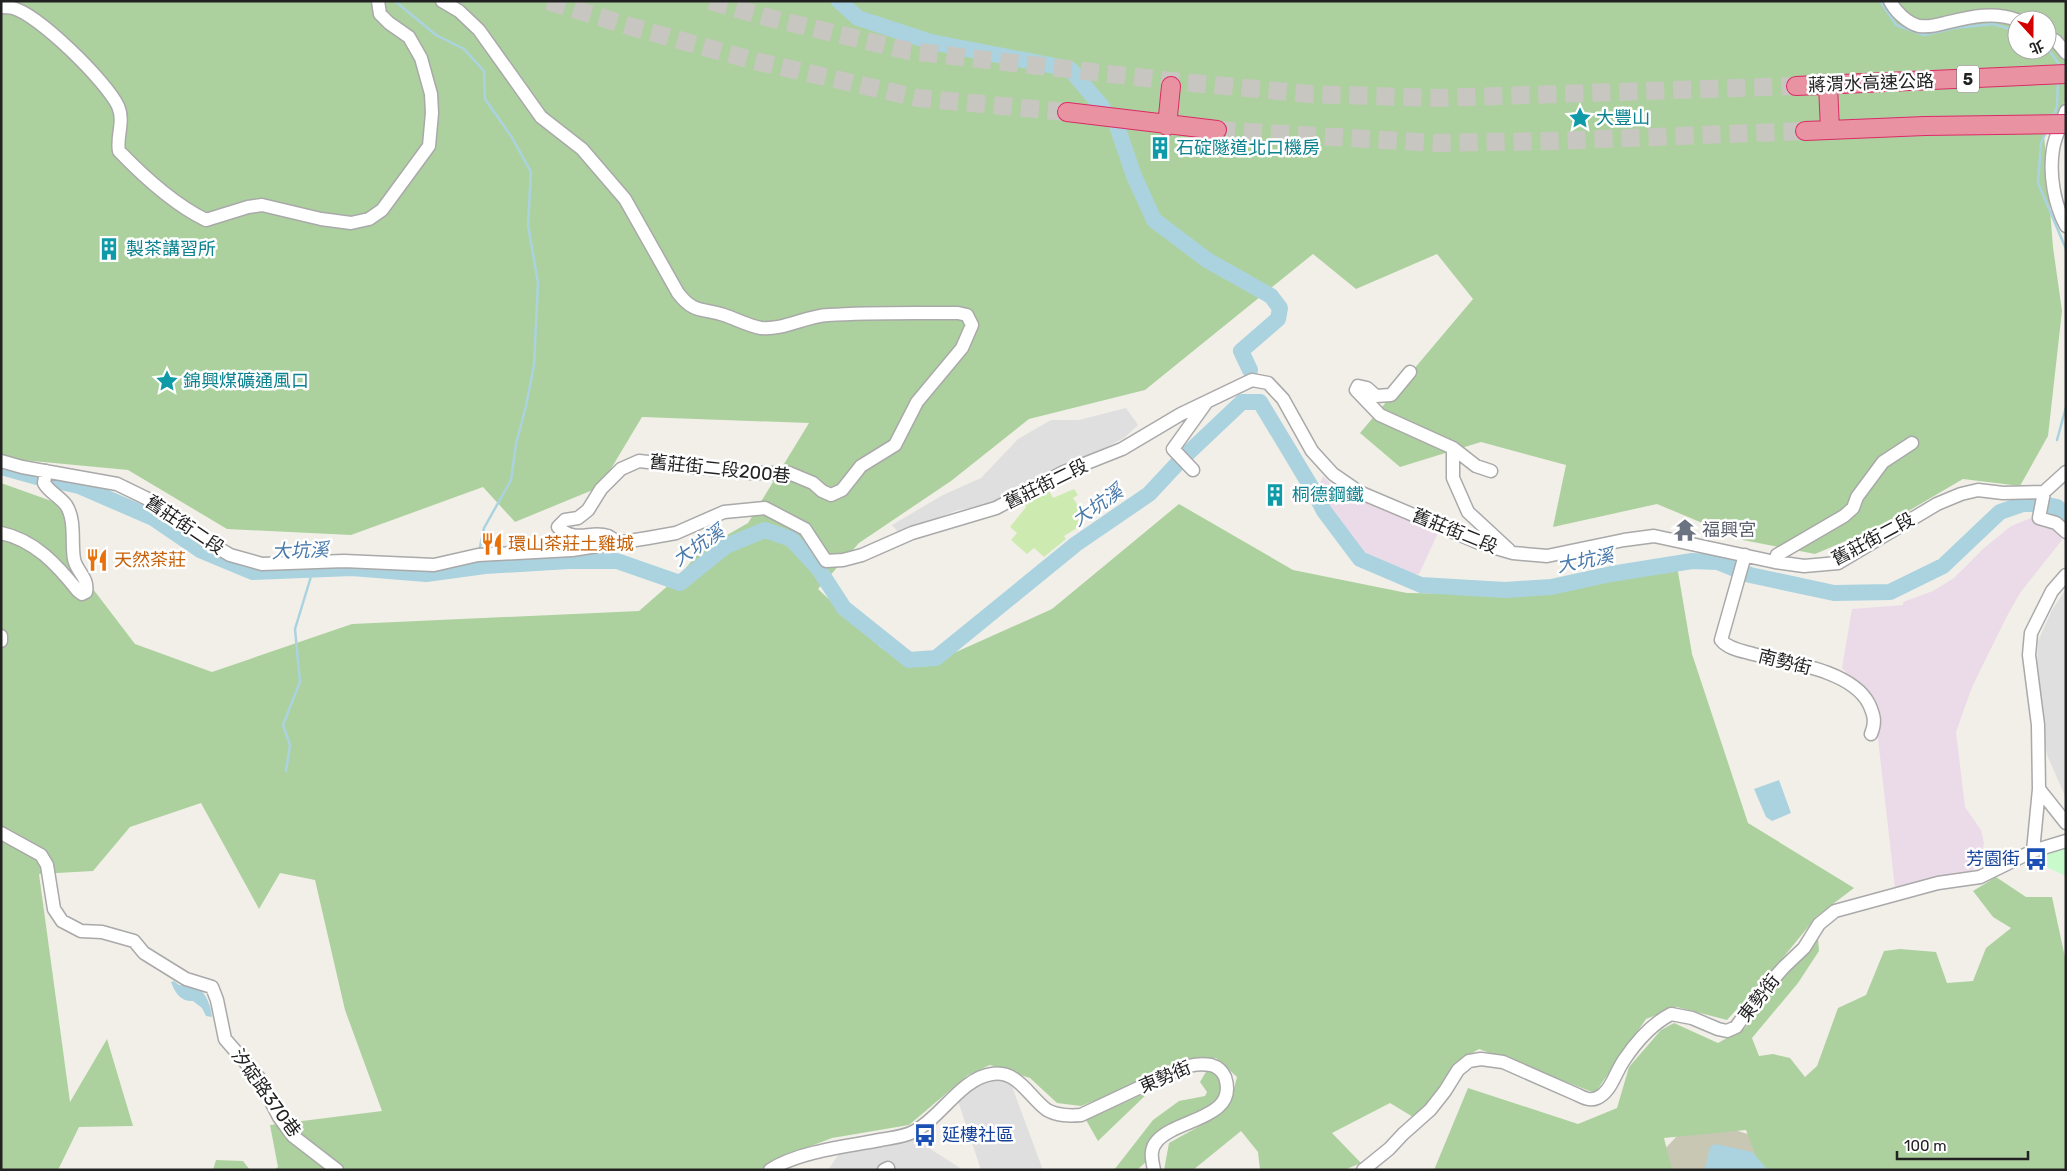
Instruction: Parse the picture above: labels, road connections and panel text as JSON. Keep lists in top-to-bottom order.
{
  "streets": {
    "highway": ["5", "蔣渭水高速公路"],
    "street": [
      "舊莊街二段200巷",
      "舊莊街二段",
      "南勢街",
      "東勢街",
      "汐碇路370巷"
    ]
  },
  "crossings": [
    ["舊莊街二段200巷", "舊莊街二段"],
    ["舊莊街二段", "南勢街"]
  ],
  "water": ["大坑溪"],
  "places": {
    "place": ["大豐山", "錦興煤礦通風口"],
    "building": ["石碇隧道北口機房", "製茶講習所", "桐德鋼鐵"],
    "temple": ["福興宮"],
    "restaurant": ["環山茶莊土雞城", "天然茶莊"],
    "bus stop": ["芳園街", "延樓社區"]
  },
  "scale_bar": "100 m",
  "north": "bottom"
}
